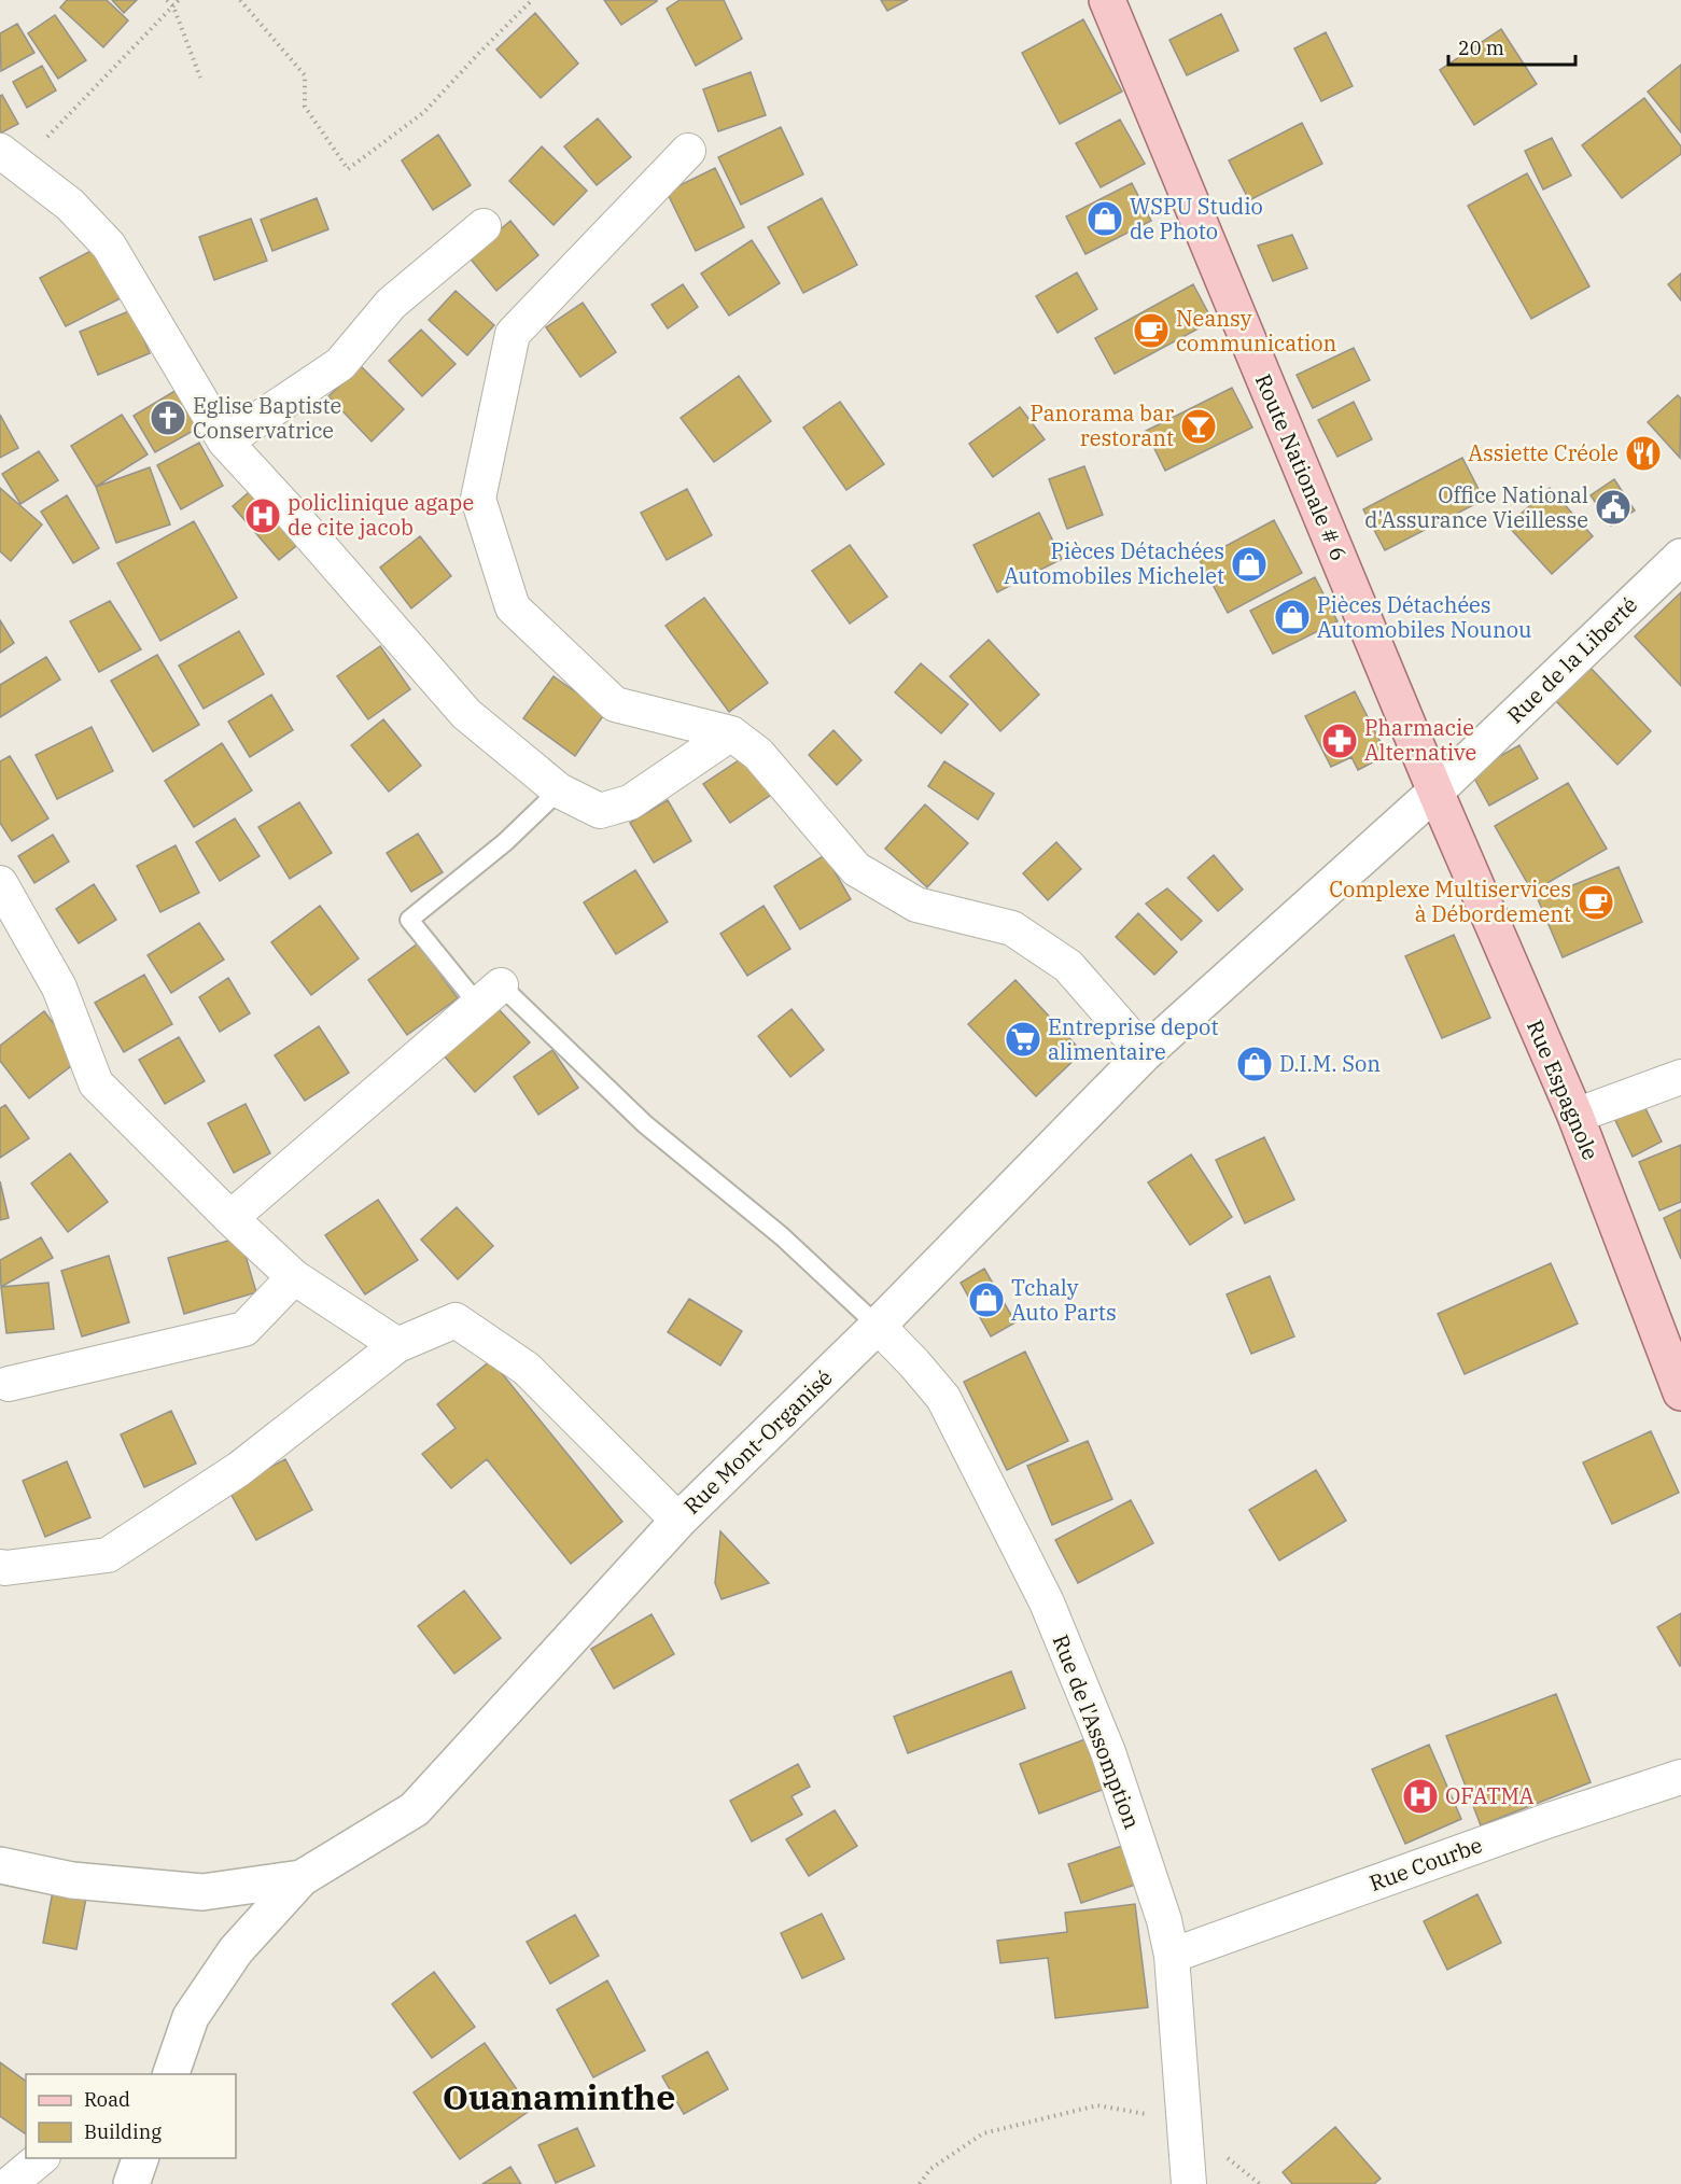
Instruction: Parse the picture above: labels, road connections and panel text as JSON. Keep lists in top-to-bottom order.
{
  "streets": {
    "main road": [
      "Route Nationale # 6",
      "Rue de la Liberté",
      "Rue Espagnole",
      "Rue Mont-Organisé"
    ],
    "street": ["Rue de l'Assomption", "Rue Courbe"]
  },
  "crossings": [
    ["Route Nationale # 6", "Rue de la Liberté"],
    ["Route Nationale # 6", "Rue Espagnole"],
    ["Route Nationale # 6", "Rue Mont-Organisé"],
    ["Rue de la Liberté", "Rue Espagnole"],
    ["Rue de la Liberté", "Rue Mont-Organisé"],
    ["Rue Espagnole", "Rue Mont-Organisé"],
    ["Rue Mont-Organisé", "Rue de l'Assomption"],
    ["Rue de l'Assomption", "Rue Courbe"]
  ],
  "districts": ["Ouanaminthe"],
  "places": {
    "shop": [
      "WSPU Studio de Photo",
      "Pièces Détachées Automobiles Michelet",
      "Pièces Détachées Automobiles Nounou",
      "D.I.M. Son",
      "Tchaly Auto Parts"
    ],
    "cafe": ["Neansy communication", "Complexe Multiservices à Débordement"],
    "church": ["Eglise Baptiste Conservatrice"],
    "bar": ["Panorama bar restorant"],
    "restaurant": ["Assiette Créole"],
    "public building": ["Office National d'Assurance Vieillesse"],
    "hospital": ["policlinique agape de cite jacob", "OFATMA"],
    "pharmacy": ["Pharmacie Alternative"],
    "supermarket": ["Entreprise depot alimentaire"]
  },
  "legend": ["Road", "Building"],
  "scale_bar": "20 m"
}
